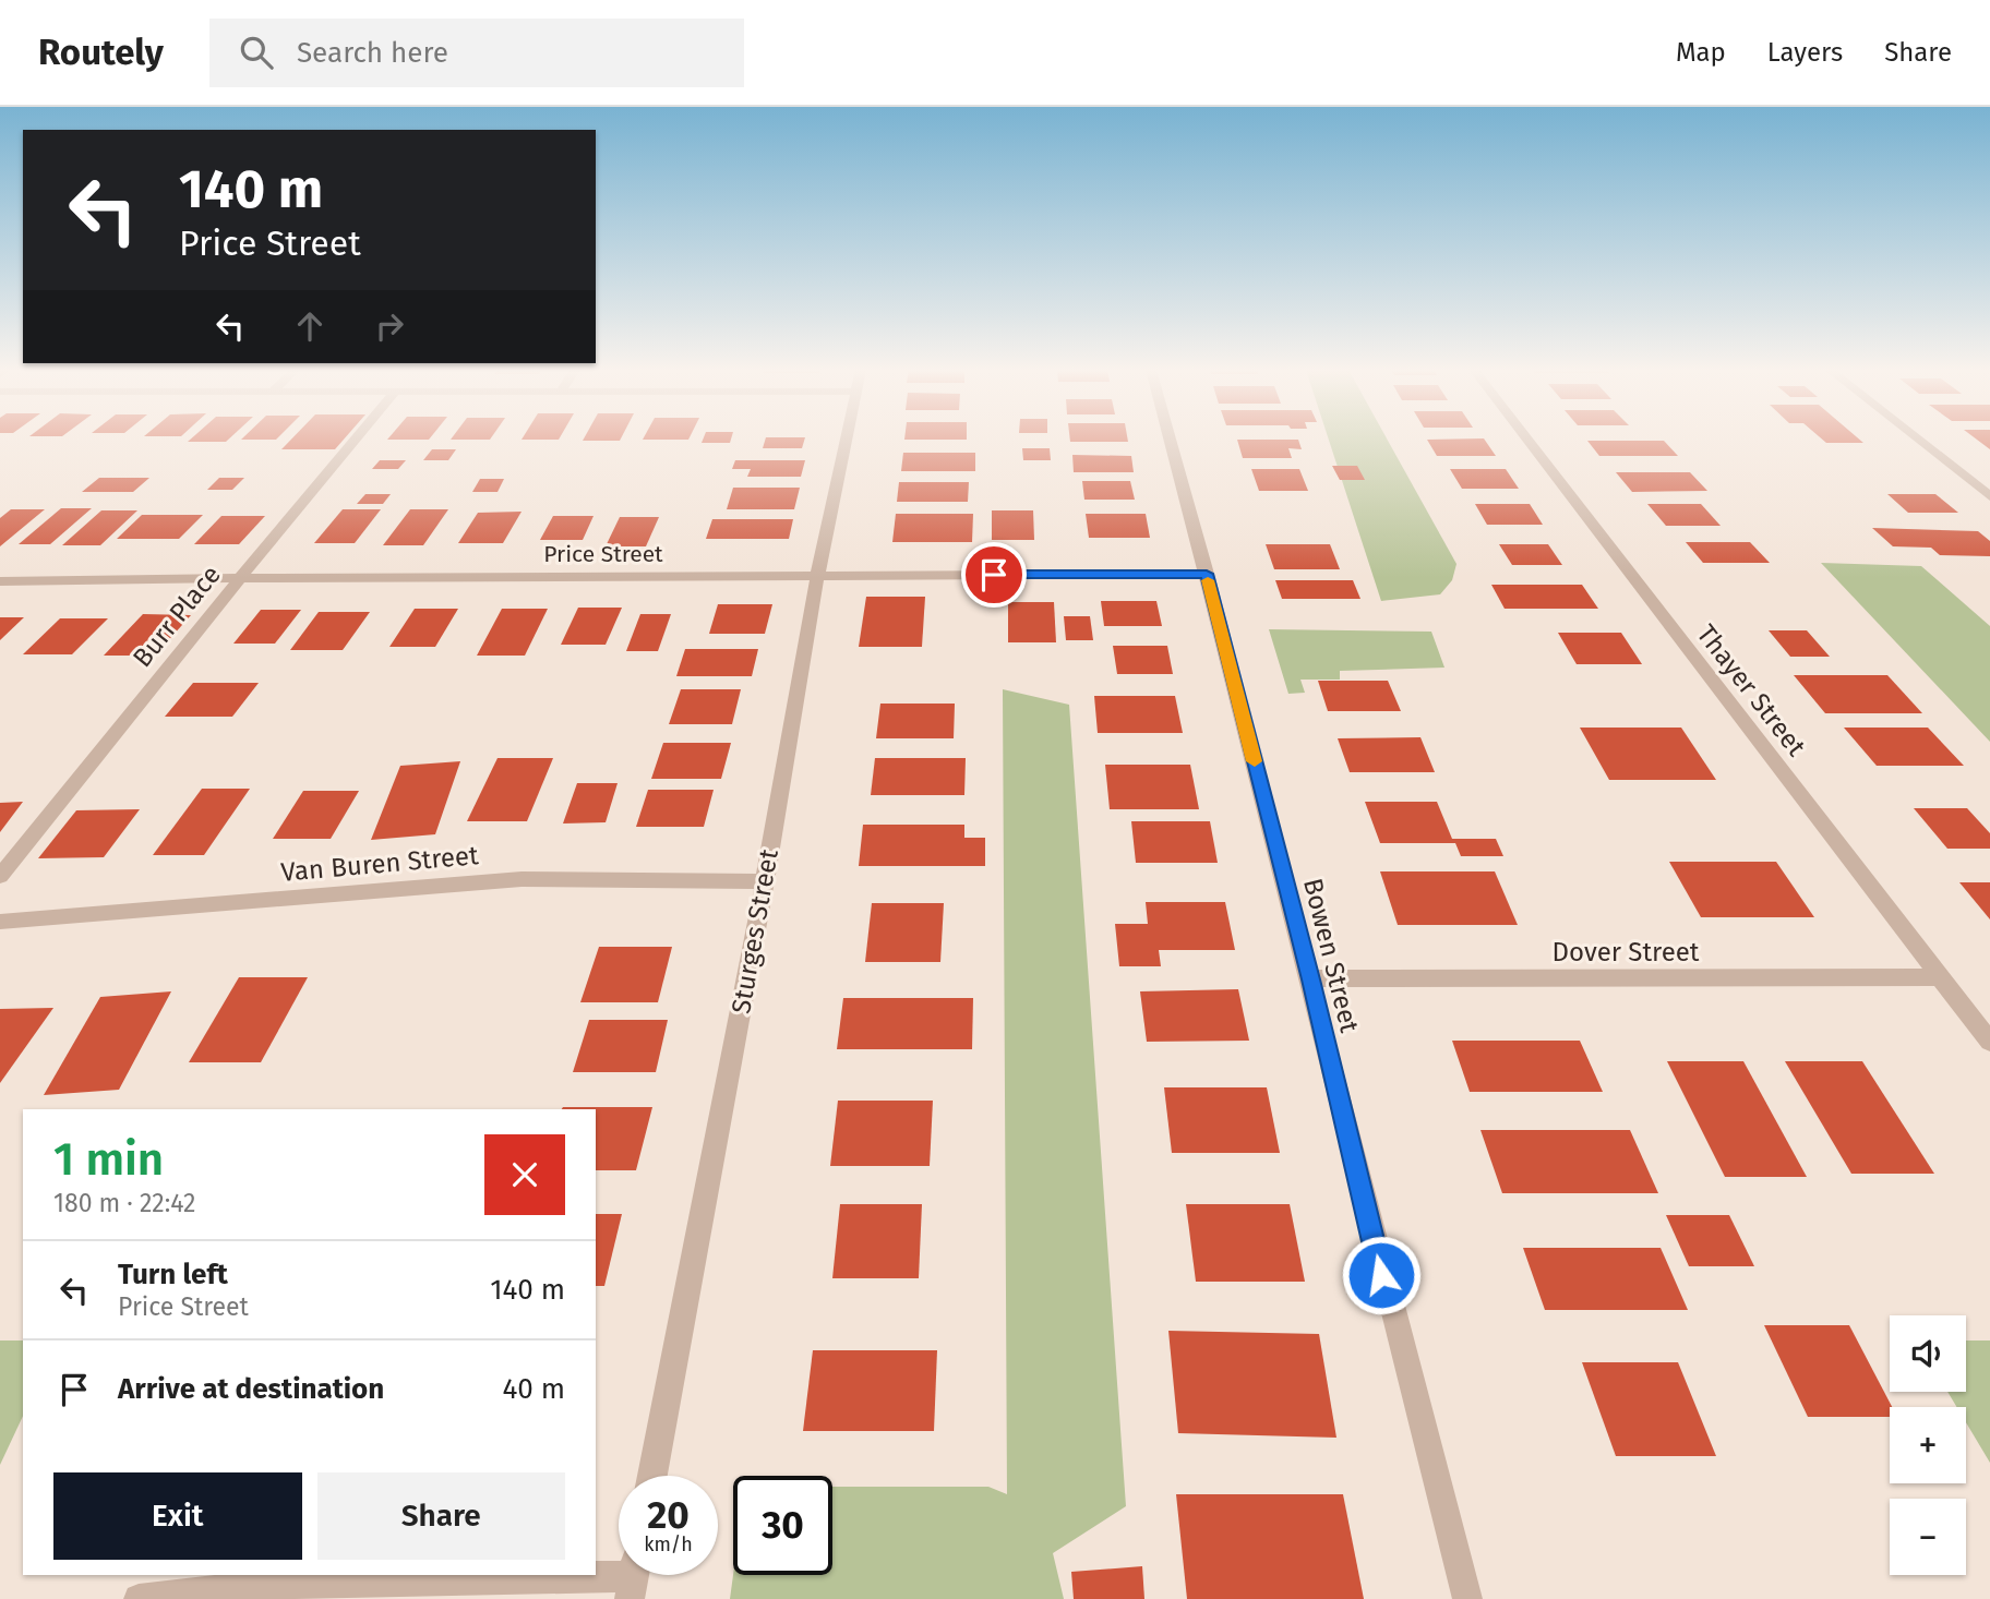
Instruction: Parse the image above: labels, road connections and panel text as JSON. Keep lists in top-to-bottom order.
{
  "streets": {
    "street": [
      "Price Street",
      "Burr Place",
      "Thayer Street",
      "Van Buren Street",
      "Sturges Street",
      "Dover Street",
      "Bowen Street"
    ]
  },
  "crossings": [
    ["Price Street", "Burr Place"],
    ["Price Street", "Sturges Street"],
    ["Price Street", "Bowen Street"],
    ["Thayer Street", "Dover Street"],
    ["Van Buren Street", "Sturges Street"],
    ["Dover Street", "Bowen Street"]
  ],
  "page": {
    "header": "Routely",
    "search": "Search here",
    "nav": ["Map", "Layers", "Share"],
    "turn": ["140 m", "Price Street"],
    "heading": ["1 min", "180 m · 22:42"],
    "list": [
      {
        "name": "Turn left",
        "note": "Price Street",
        "value": "140 m"
      },
      {
        "name": "Arrive at destination",
        "value": "40 m"
      }
    ],
    "map_buttons": ["+", "−"],
    "buttons": ["Exit", "Share"],
    "speed": "20 km/h",
    "limit": "30"
  }
}
